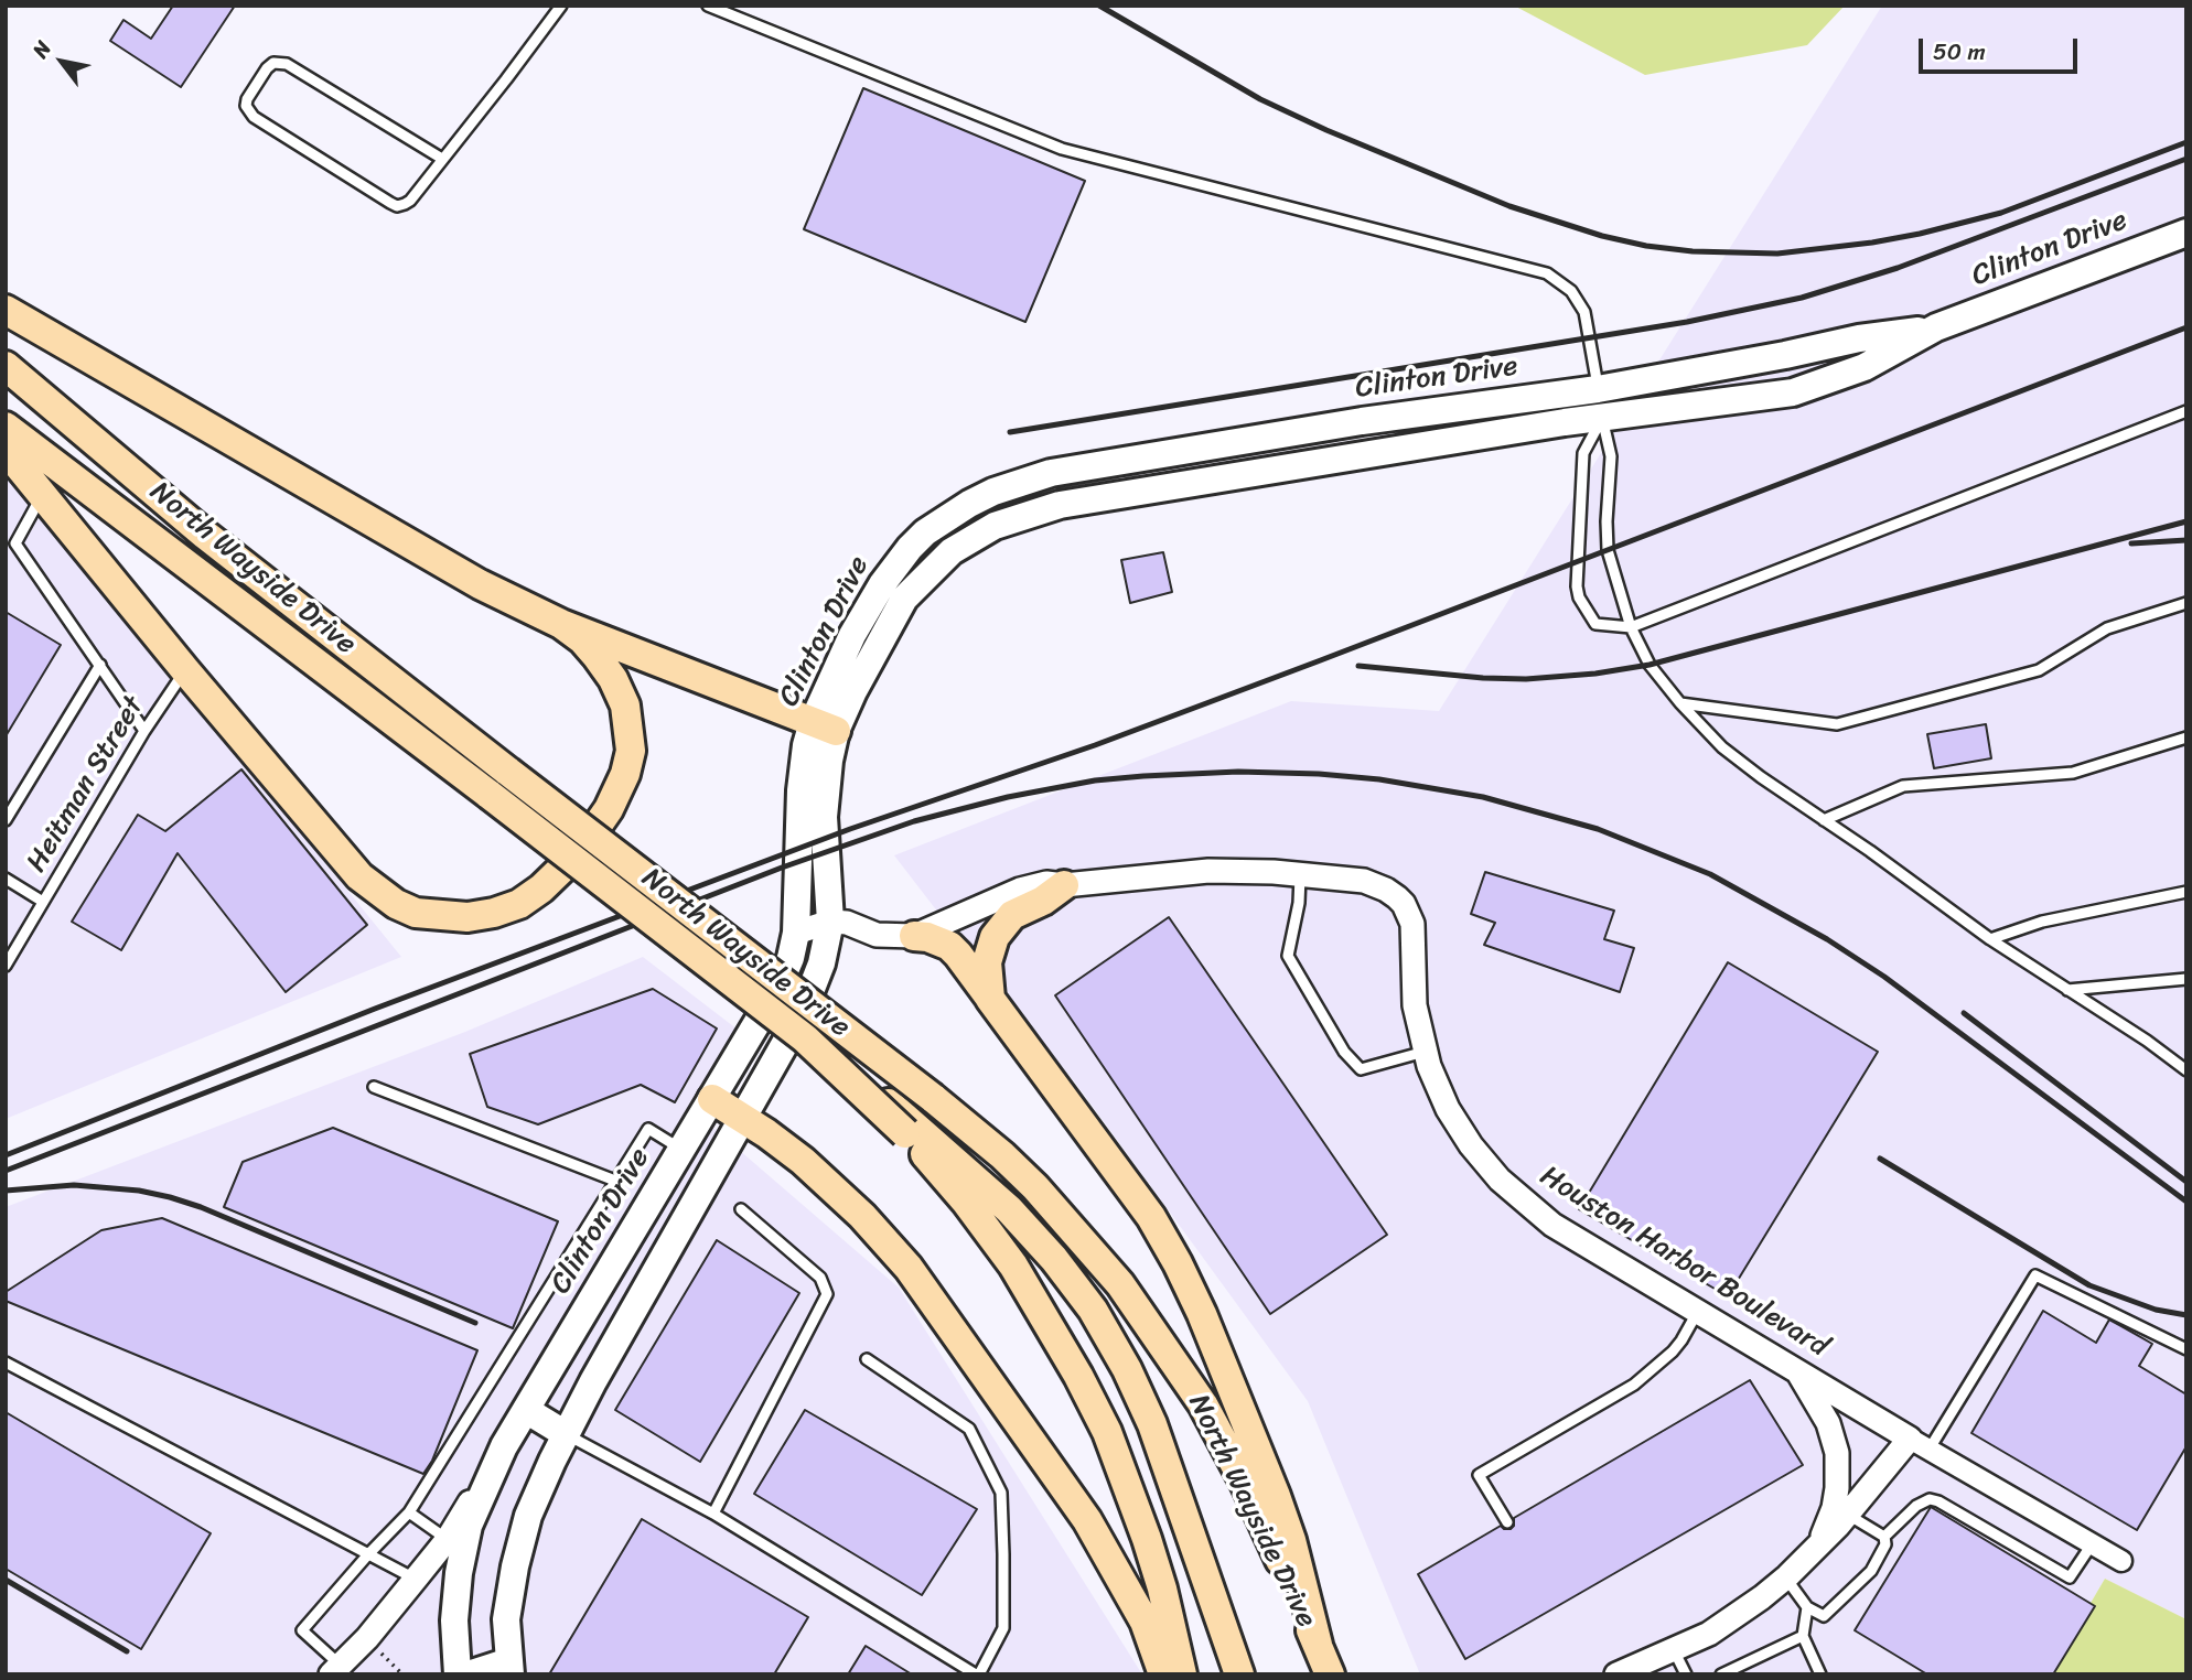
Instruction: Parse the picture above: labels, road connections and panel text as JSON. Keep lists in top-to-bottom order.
{
  "streets": {
    "main road": ["Clinton Drive", "North Wayside Drive"],
    "street": ["Houston Harbor Boulevard"],
    "lane": ["Heitman Street"]
  },
  "crossings": [
    ["Clinton Drive", "Houston Harbor Boulevard"]
  ],
  "scale_bar": "50 m",
  "north": "top left"
}
